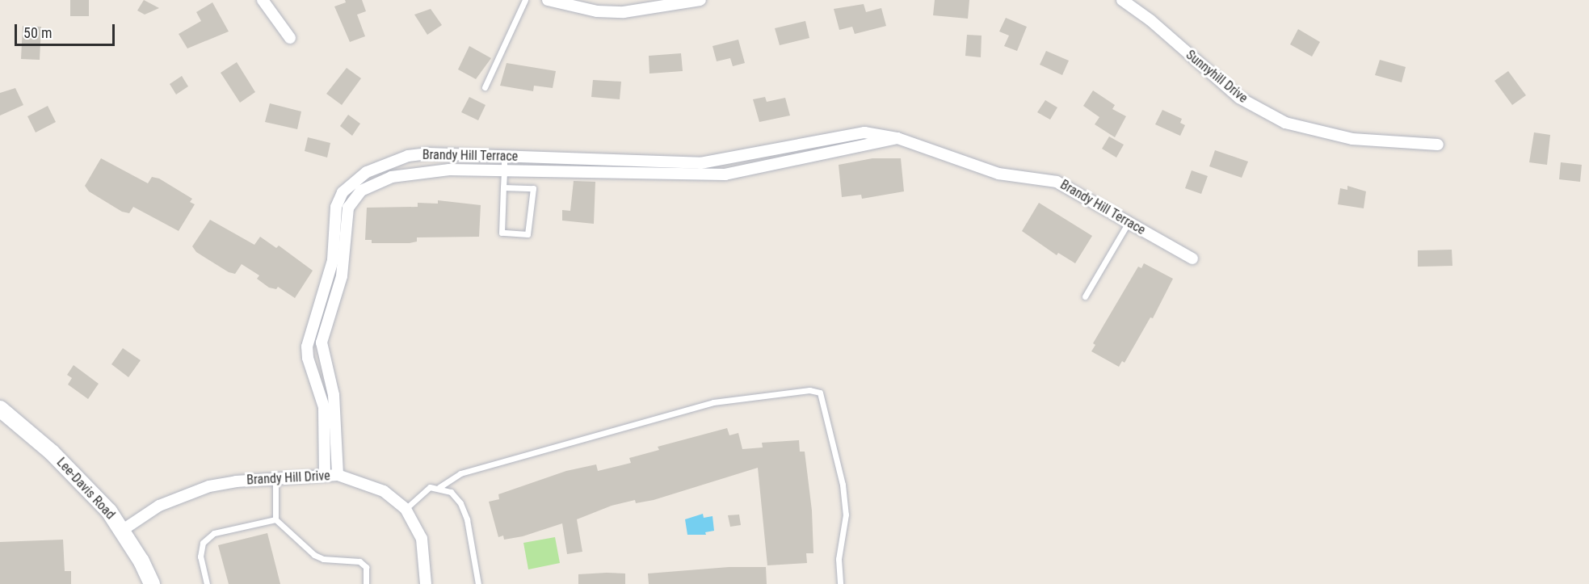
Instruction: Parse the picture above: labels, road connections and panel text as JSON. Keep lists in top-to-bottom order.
{
  "streets": {
    "main road": ["Lee-Davis Road"],
    "street": ["Sunnyhill Drive", "Brandy Hill Terrace", "Brandy Hill Drive"]
  },
  "crossings": [
    ["Brandy Hill Terrace", "Brandy Hill Drive"],
    ["Brandy Hill Drive", "Lee-Davis Road"]
  ],
  "scale_bar": "50 m"
}
